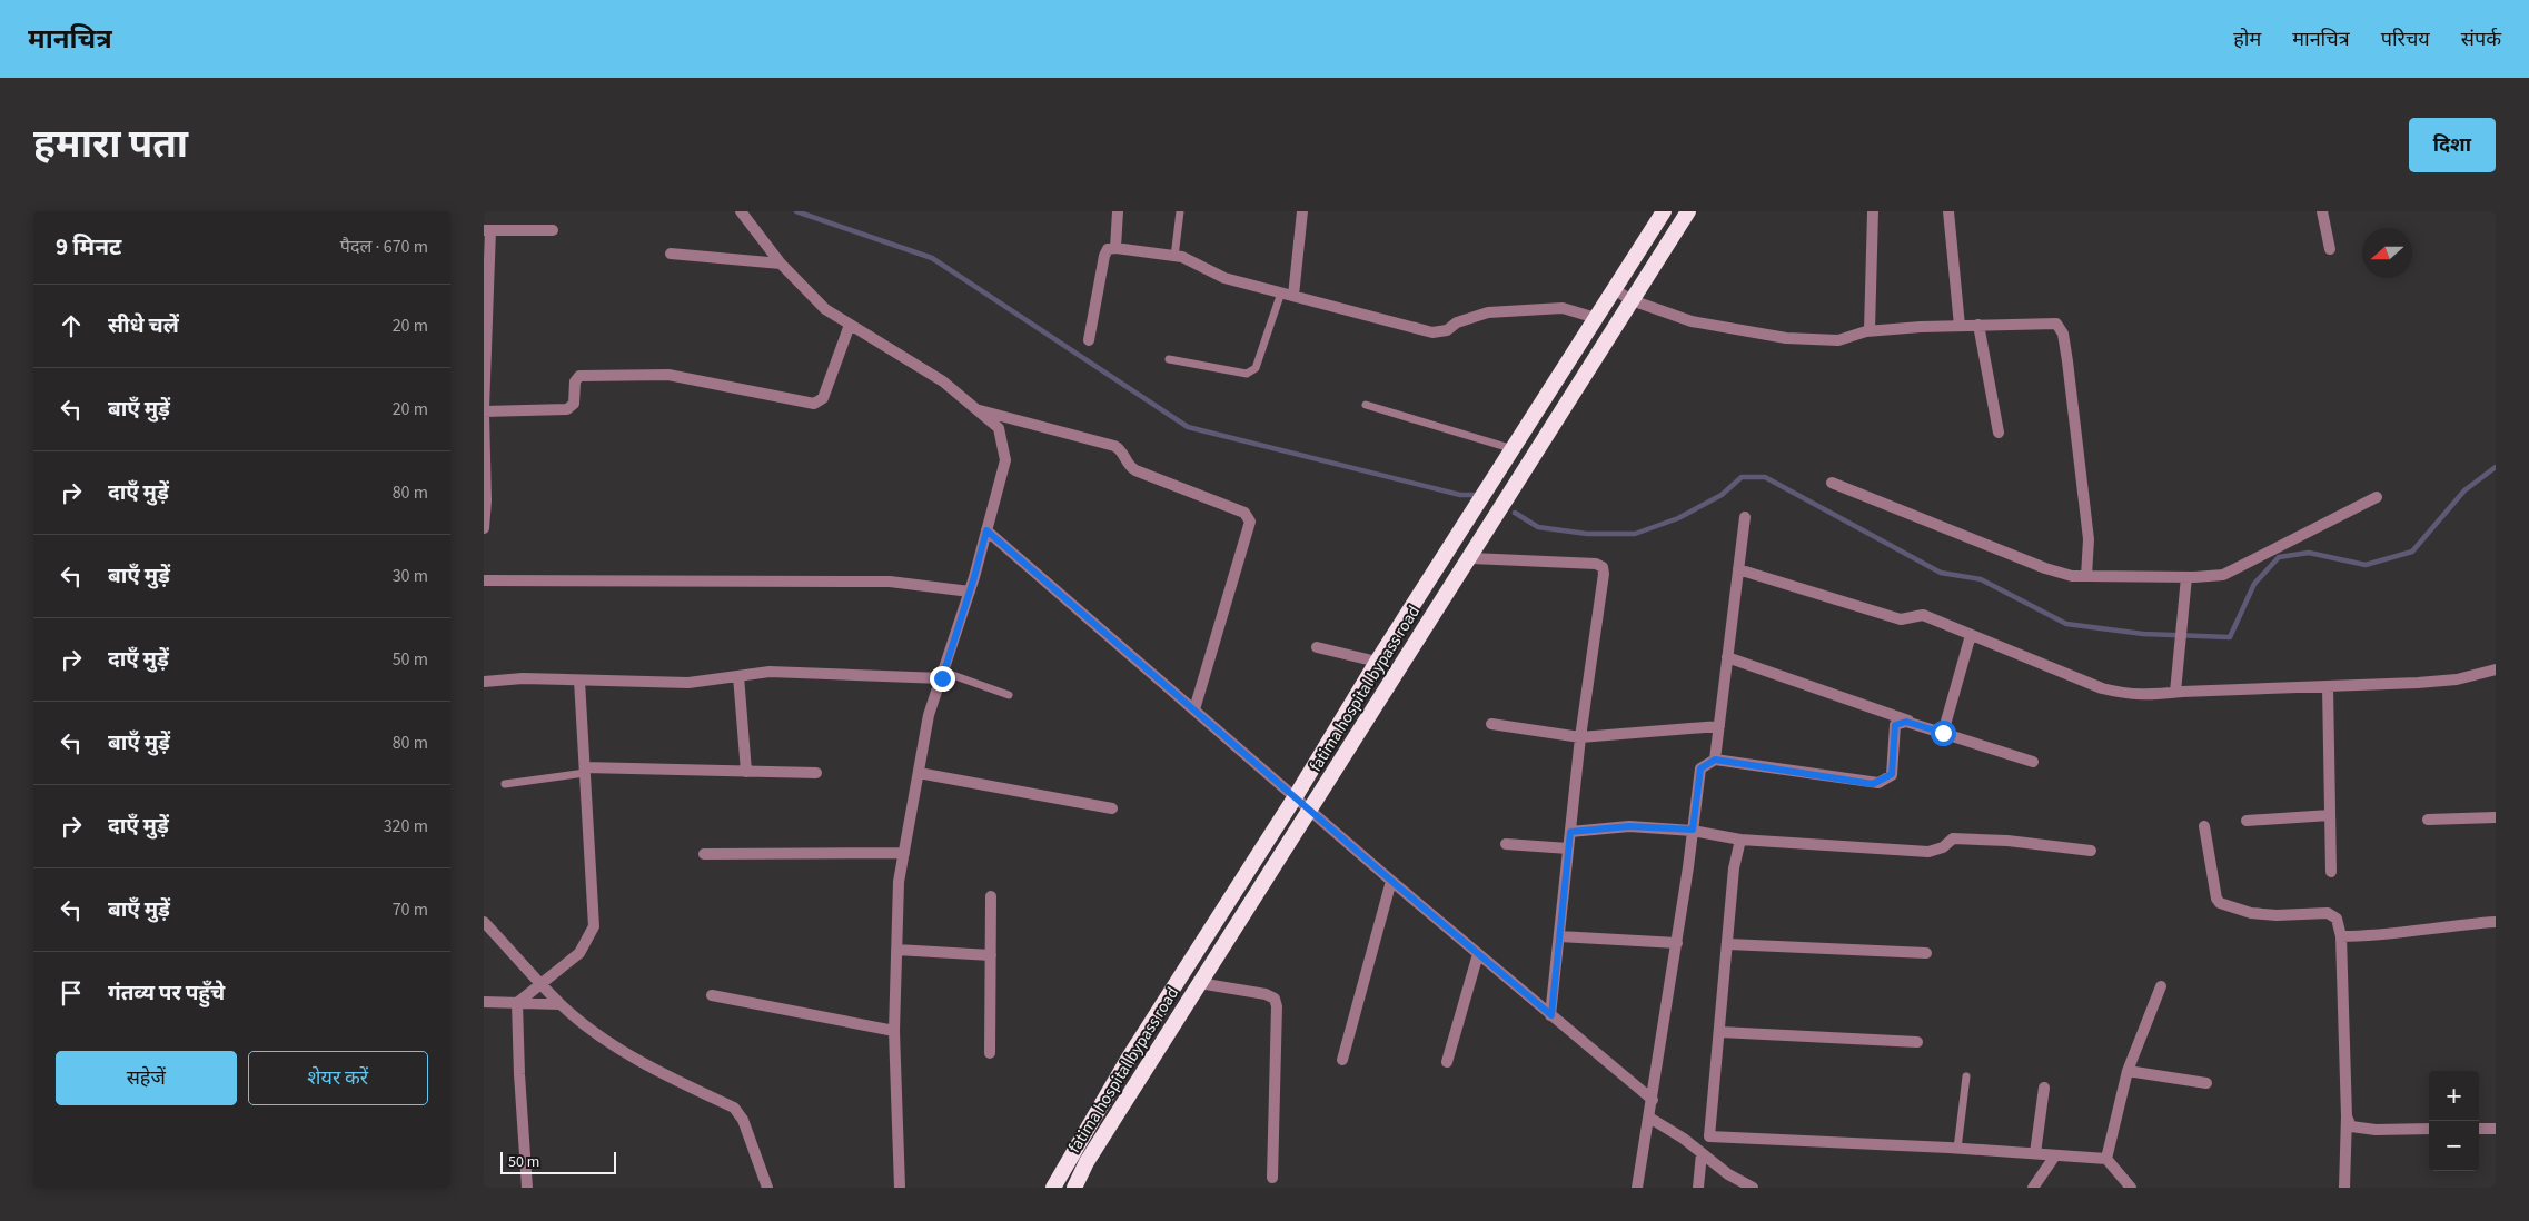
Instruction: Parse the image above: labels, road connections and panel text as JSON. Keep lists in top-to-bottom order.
{
  "streets": {
    "highway": ["fatima hospital bypass road"]
  },
  "scale_bar": "50 m",
  "north": "left",
  "page": {
    "header": "मानचित्र",
    "nav": [
      "होम",
      "मानचित्र",
      "परिचय",
      "संपर्क"
    ],
    "title": "हमारा पता",
    "buttons": [
      "दिशा",
      ["सहेजें", "शेयर करें"]
    ],
    "heading": ["9 मिनट", "पैदल · 670 m"],
    "list": [
      ["सीधे चलें", "20 m"],
      ["बाएँ मुड़ें", "20 m"],
      ["दाएँ मुड़ें", "80 m"],
      ["बाएँ मुड़ें", "30 m"],
      ["दाएँ मुड़ें", "50 m"],
      ["बाएँ मुड़ें", "80 m"],
      ["दाएँ मुड़ें", "320 m"],
      ["बाएँ मुड़ें", "70 m"],
      "गंतव्य पर पहुँचे"
    ],
    "map_buttons": ["+", "−"],
    "scale": "50 m"
  }
}
